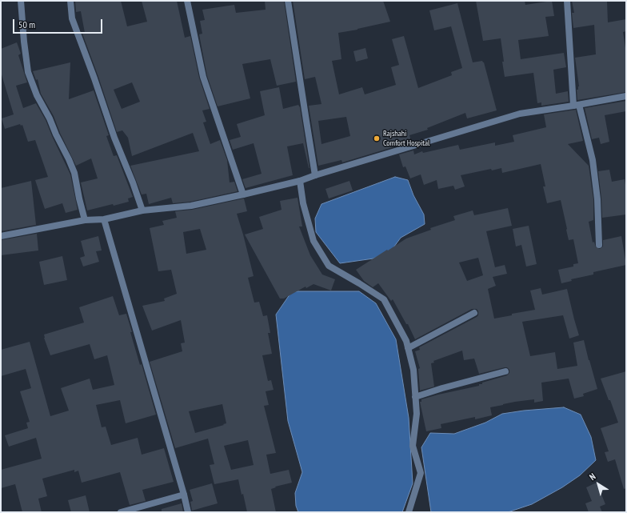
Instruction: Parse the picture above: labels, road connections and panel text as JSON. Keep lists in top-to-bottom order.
{
  "places": ["Rajshahi Comfort Hospital"],
  "scale_bar": "50 m",
  "north": "top left"
}
